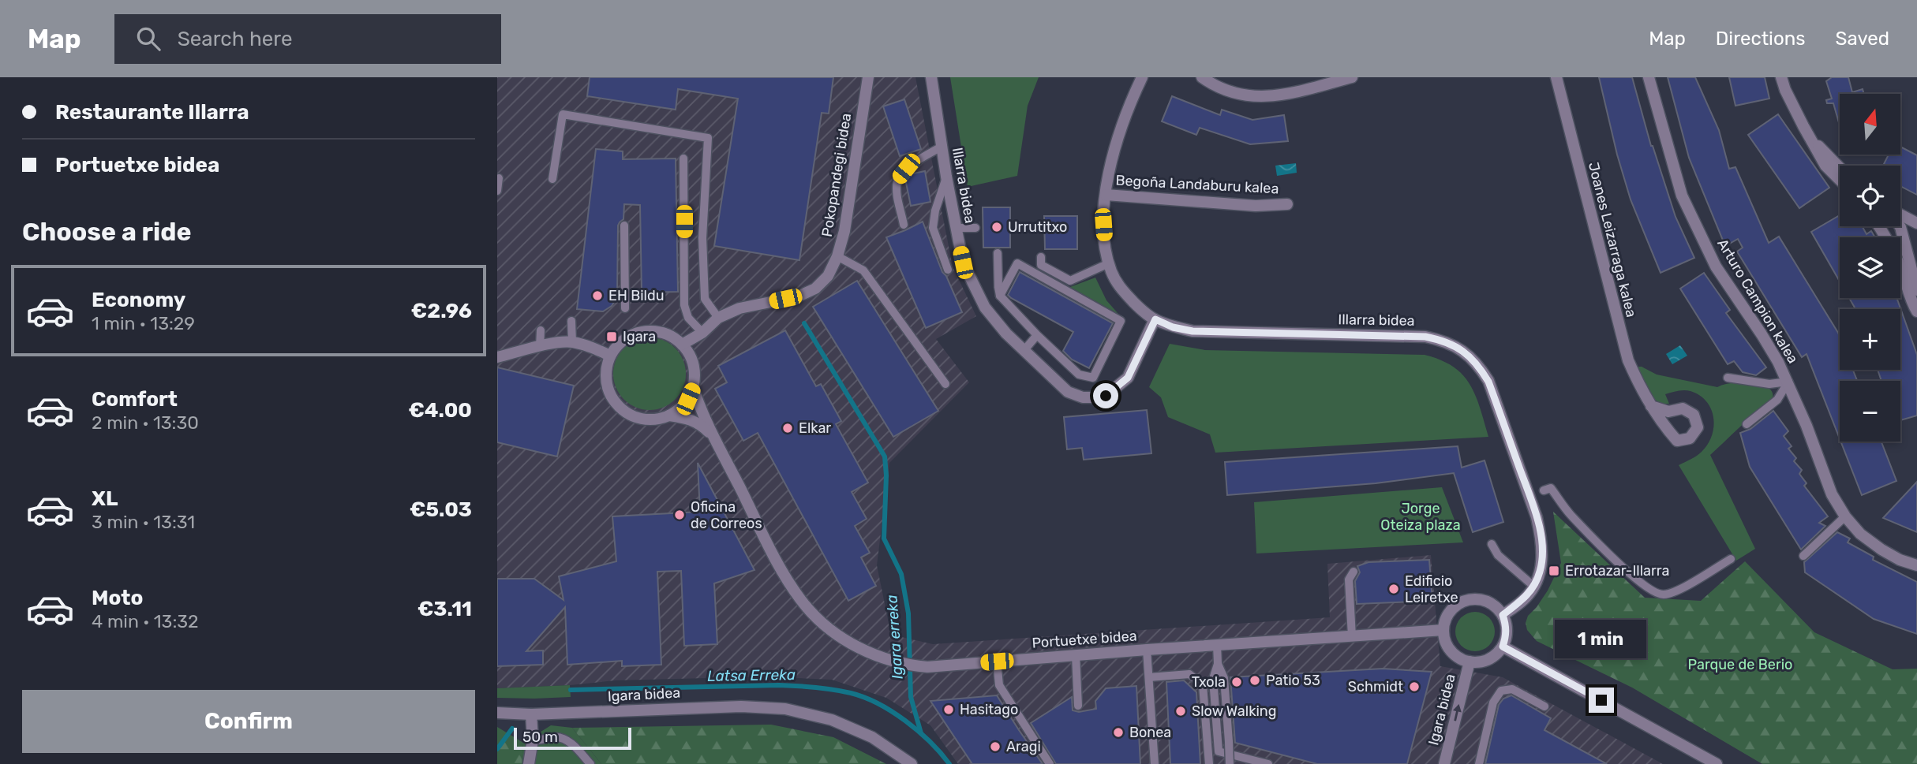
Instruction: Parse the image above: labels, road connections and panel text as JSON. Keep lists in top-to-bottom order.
{
  "streets": {
    "street": [
      "Pokopandegi bidea",
      "Begoña Landaburu kalea",
      "Illarra bidea",
      "Joanes Leizarraga kalea",
      "Arturo Campion kalea",
      "Portuetxe bidea",
      "Igara bidea"
    ]
  },
  "crossings": [
    ["Pokopandegi bidea", "Portuetxe bidea"],
    ["Begoña Landaburu kalea", "Illarra bidea"],
    ["Illarra bidea", "Portuetxe bidea"],
    ["Illarra bidea", "Igara bidea"],
    ["Portuetxe bidea", "Igara bidea"]
  ],
  "water": ["Igara erreka", "Latsa Erreka"],
  "parks": ["Jorge Oteiza plaza", "Parque de Berio"],
  "places": {
    "other": [
      "Urrutitxo",
      "EH Bildu",
      "Elkar",
      "Oficina de Correos",
      "Edificio Leiretxe",
      "Patio 53",
      "Txola",
      "Schmidt",
      "Hasitago",
      "Slow Walking",
      "Bonea",
      "Aragi"
    ],
    "transit": ["Igara", "Errotazar-Illarra"]
  },
  "scale_bar": "50 m",
  "north": "top",
  "page": {
    "header": "Map",
    "search": "Search here",
    "nav": ["Map", "Directions", "Saved"],
    "banner": ["Restaurante Illarra", "Portuetxe bidea"],
    "map_buttons": ["+", "−"],
    "heading": "Choose a ride",
    "list": [
      {
        "name": "Economy",
        "note": "1 min · 13:29",
        "value": "€2.96"
      },
      {
        "name": "Comfort",
        "note": "2 min · 13:30",
        "value": "€4.00"
      },
      {
        "name": "XL",
        "note": "3 min · 13:31",
        "value": "€5.03"
      },
      {
        "name": "Moto",
        "note": "4 min · 13:32",
        "value": "€3.11"
      }
    ],
    "bubble": "1 min",
    "buttons": "Confirm",
    "scale": "50 m"
  }
}
